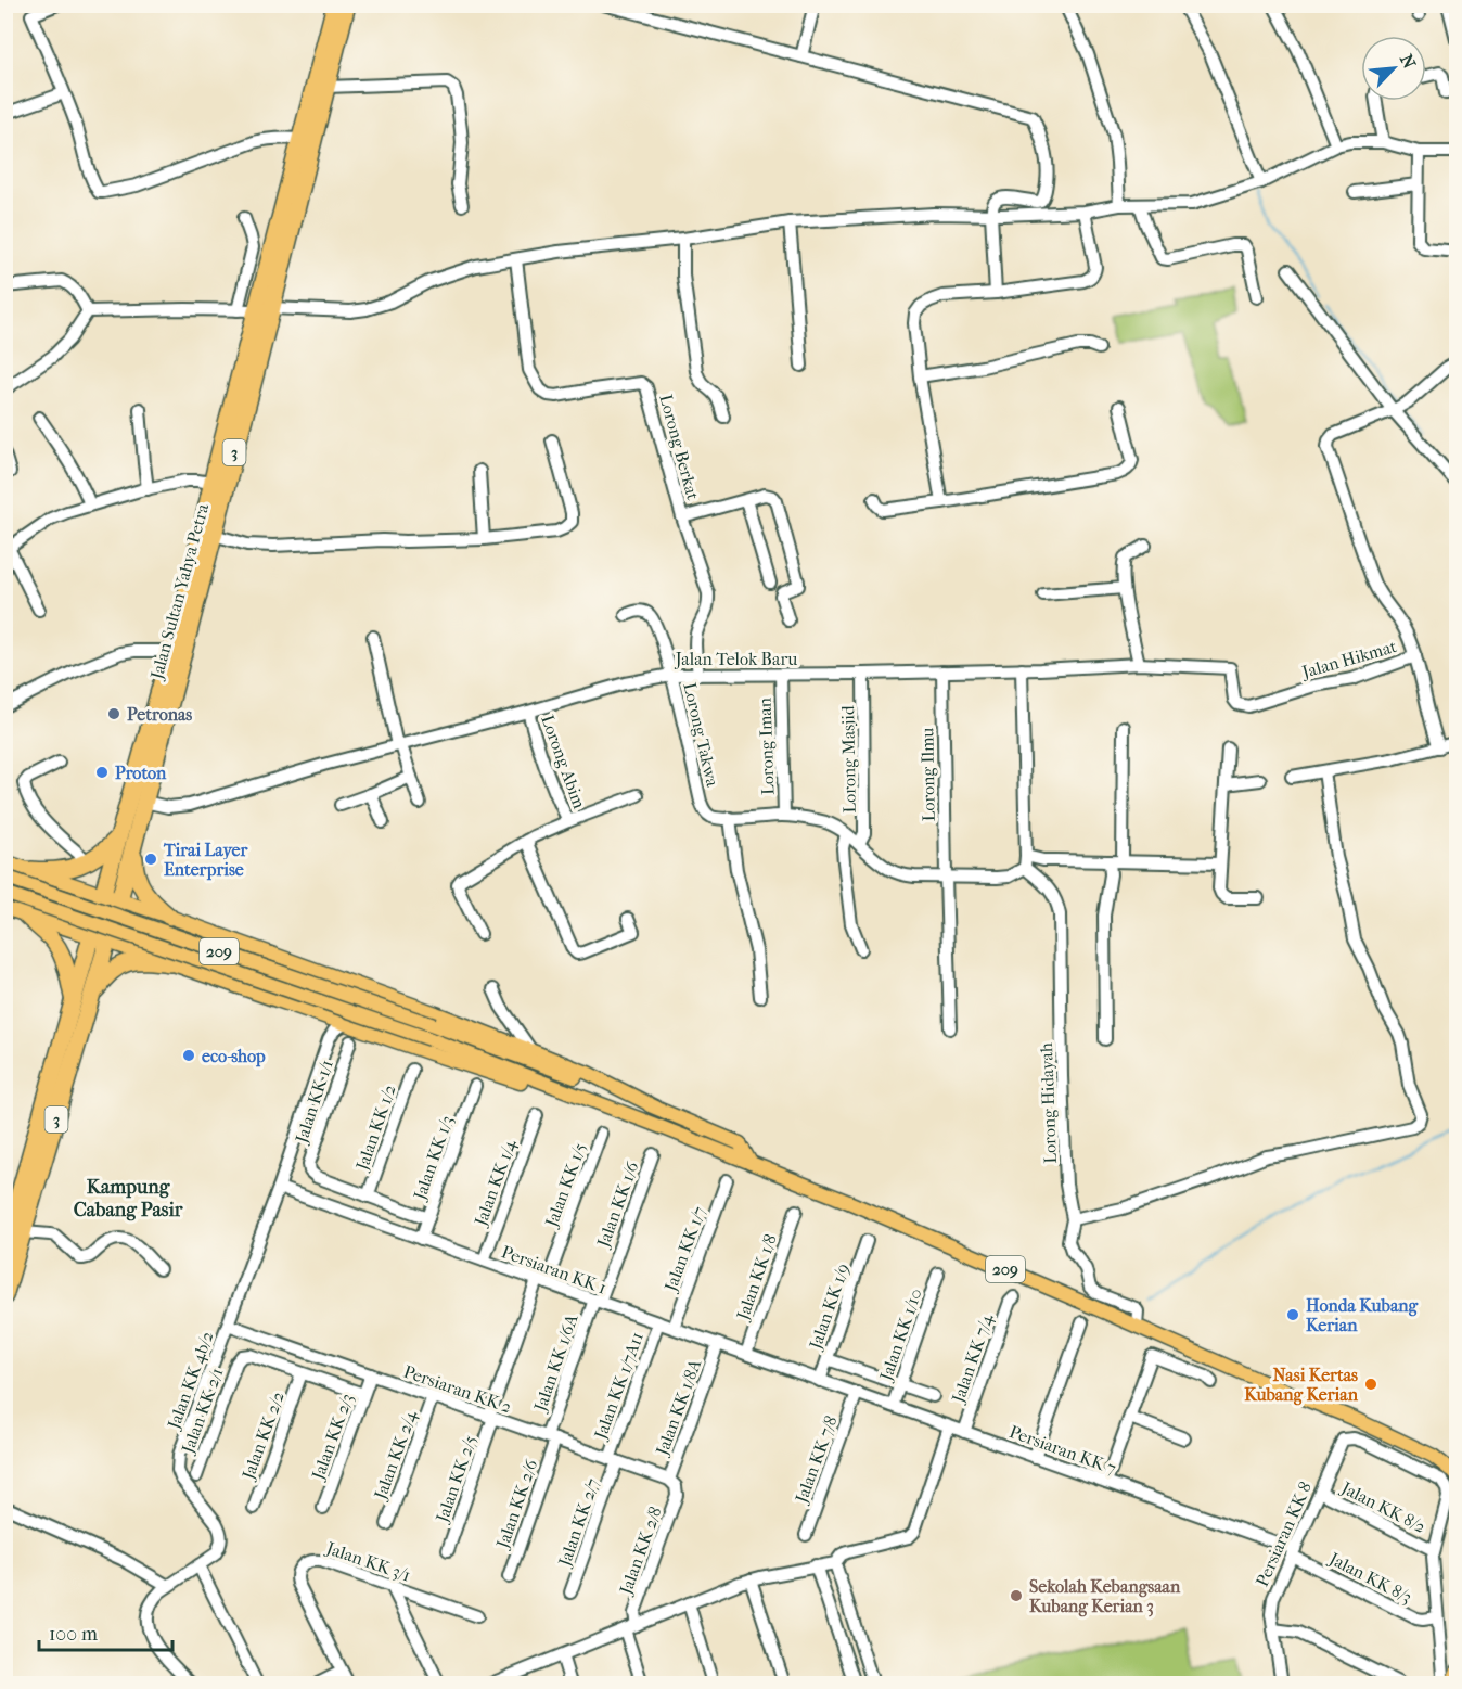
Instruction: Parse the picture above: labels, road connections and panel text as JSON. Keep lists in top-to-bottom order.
{
  "streets": {
    "highway": ["3", "Jalan Sultan Yahya Petra"],
    "main road": ["209"],
    "street": [
      "Lorong Berkat",
      "Jalan Telok Baru",
      "Jalan Hikmat",
      "Lorong Takwa",
      "Lorong Iman",
      "Lorong Masjid",
      "Lorong Abim",
      "Lorong Ilmu",
      "Jalan KK 1/1",
      "Lorong Hidayah",
      "Jalan KK 1/2",
      "Jalan KK 1/3",
      "Jalan KK 1/4",
      "Jalan KK 1/5",
      "Jalan KK 1/6",
      "Jalan KK 1/7",
      "Persiaran KK 1",
      "Jalan KK 1/8",
      "Jalan KK 1/9",
      "Jalan KK 1/10",
      "Jalan KK 7/4",
      "Jalan KK 1/6A",
      "Jalan KK 4b/2",
      "Jalan KK 1/7A11",
      "Persiaran KK 2",
      "Jalan KK 1/8A",
      "Jalan KK 2/1",
      "Jalan KK 2/2",
      "Jalan KK 2/3",
      "Persiaran KK 7",
      "Jalan KK 2/4",
      "Jalan KK 7/8",
      "Jalan KK 2/5",
      "Jalan KK 2/6",
      "Jalan KK 8/2",
      "Jalan KK 2/7",
      "Persiaran KK 8",
      "Jalan KK 2/8",
      "Jalan KK 3/1",
      "Jalan KK 8/3"
    ]
  },
  "crossings": [
    ["Lorong Berkat", "Jalan Telok Baru"],
    ["Jalan Sultan Yahya Petra", "Jalan Telok Baru"],
    ["Jalan Telok Baru", "Jalan Hikmat"],
    ["Jalan Telok Baru", "Lorong Takwa"],
    ["Jalan Telok Baru", "Lorong Iman"],
    ["Jalan Telok Baru", "Lorong Masjid"],
    ["Jalan Telok Baru", "Lorong Abim"],
    ["Jalan Telok Baru", "Lorong Ilmu"],
    ["209", "Lorong Hidayah"],
    ["Jalan KK 1/1", "Jalan KK 1/2"],
    ["Jalan KK 1/3", "Persiaran KK 1"],
    ["Jalan KK 1/4", "Persiaran KK 1"],
    ["Jalan KK 1/5", "Persiaran KK 1"],
    ["Jalan KK 1/5", "Persiaran KK 2"],
    ["Jalan KK 1/5", "Jalan KK 2/5"],
    ["Jalan KK 1/6", "Persiaran KK 1"],
    ["Jalan KK 1/6", "Jalan KK 1/6A"],
    ["Jalan KK 1/7", "Persiaran KK 1"],
    ["Persiaran KK 1", "Jalan KK 1/8"],
    ["Persiaran KK 1", "Jalan KK 1/9"],
    ["Persiaran KK 1", "Jalan KK 1/6A"],
    ["Persiaran KK 1", "Jalan KK 4b/2"],
    ["Persiaran KK 1", "Jalan KK 1/7A11"],
    ["Persiaran KK 1", "Jalan KK 1/8A"],
    ["Persiaran KK 1", "Persiaran KK 7"],
    ["Jalan KK 1/9", "Persiaran KK 7"],
    ["Jalan KK 1/10", "Persiaran KK 7"],
    ["Jalan KK 7/4", "Persiaran KK 7"],
    ["Jalan KK 1/6A", "Persiaran KK 2"],
    ["Jalan KK 1/6A", "Jalan KK 2/6"],
    ["Jalan KK 4b/2", "Persiaran KK 2"],
    ["Jalan KK 1/7A11", "Persiaran KK 2"],
    ["Jalan KK 1/7A11", "Jalan KK 2/7"],
    ["Persiaran KK 2", "Jalan KK 1/8A"],
    ["Persiaran KK 2", "Jalan KK 2/2"],
    ["Persiaran KK 2", "Jalan KK 2/3"],
    ["Persiaran KK 2", "Jalan KK 2/4"],
    ["Persiaran KK 2", "Jalan KK 2/5"],
    ["Persiaran KK 2", "Jalan KK 2/6"],
    ["Persiaran KK 2", "Jalan KK 2/7"],
    ["Persiaran KK 2", "Jalan KK 2/8"],
    ["Jalan KK 1/8A", "Jalan KK 2/8"],
    ["Jalan KK 2/1", "Jalan KK 2/2"],
    ["Persiaran KK 7", "Jalan KK 7/8"],
    ["Persiaran KK 7", "Persiaran KK 8"],
    ["Persiaran KK 7", "Jalan KK 8/3"],
    ["Jalan KK 8/2", "Persiaran KK 8"],
    ["Persiaran KK 8", "Jalan KK 8/3"]
  ],
  "districts": ["Kampung Cabang Pasir"],
  "places": [
    "Petronas",
    "Proton",
    "Tirai Layer Enterprise",
    "eco-shop",
    "Honda Kubang Kerian",
    "Nasi Kertas Kubang Kerian",
    "Sekolah Kebangsaan Kubang Kerian 3"
  ],
  "scale_bar": "100 m",
  "north": "top right"
}
